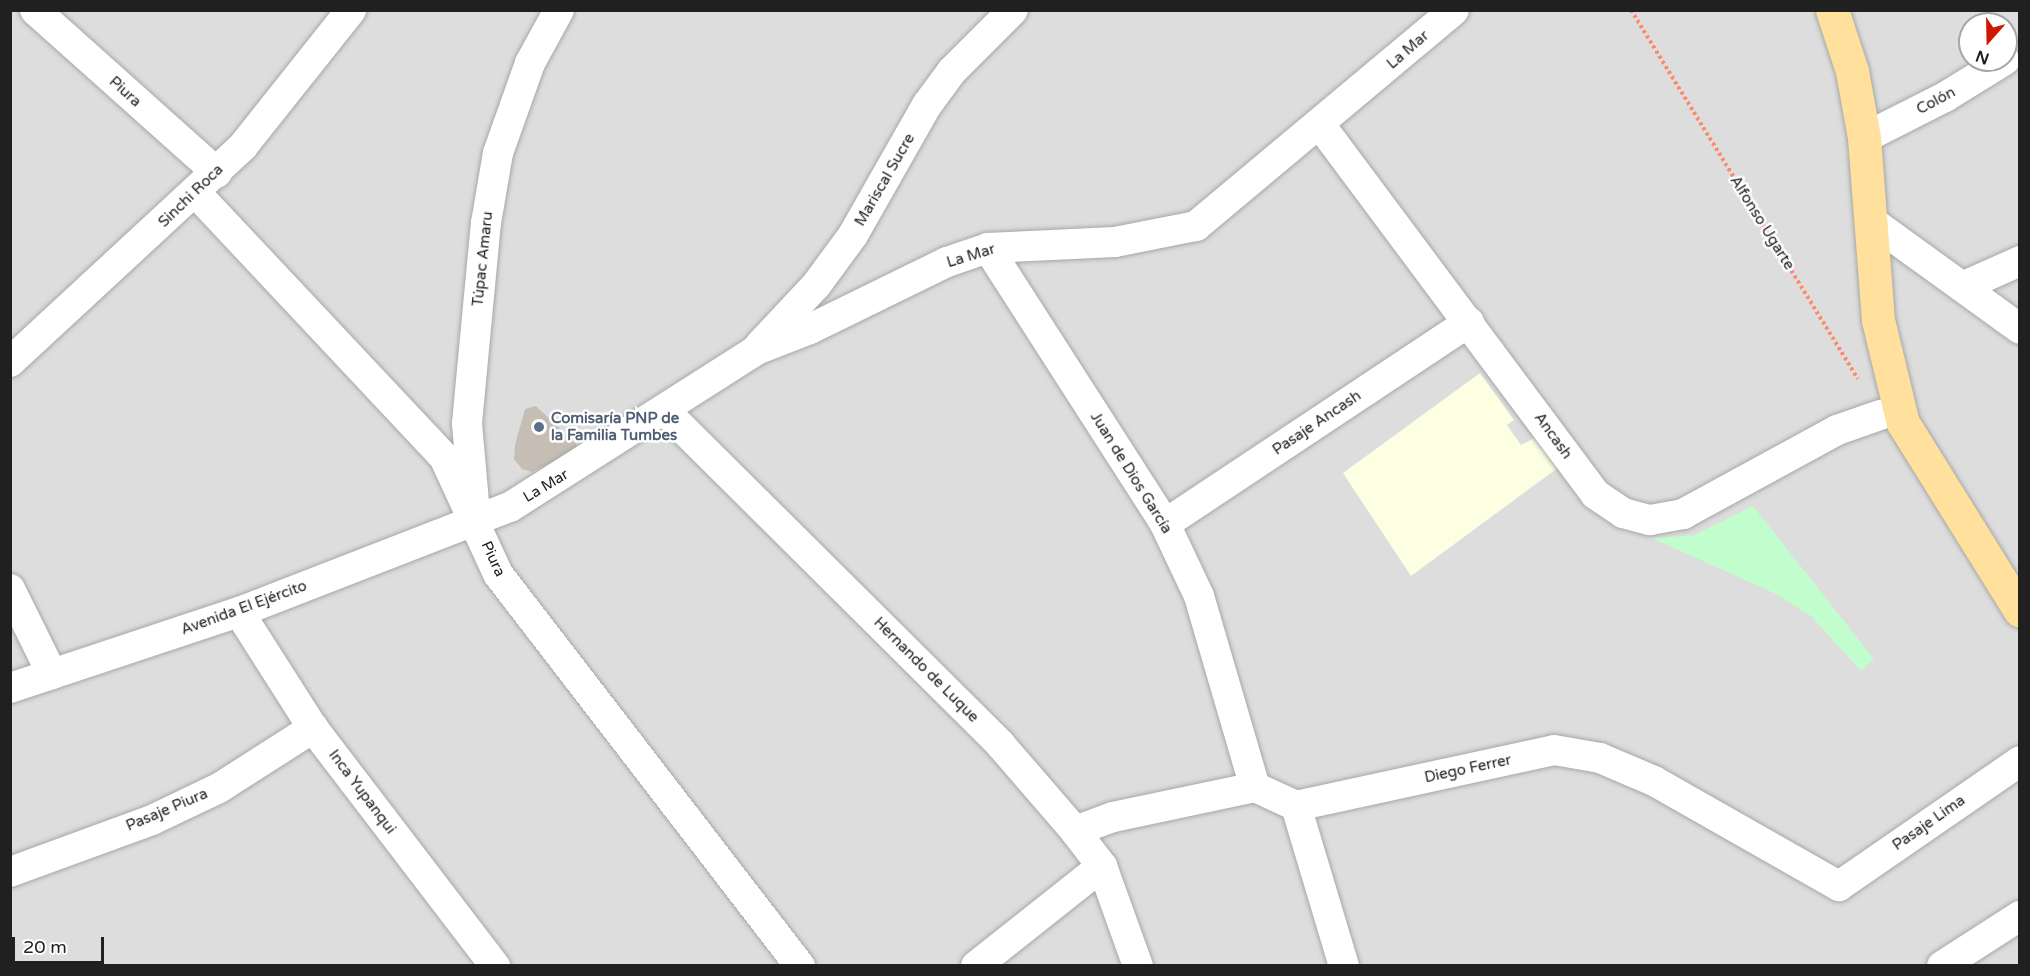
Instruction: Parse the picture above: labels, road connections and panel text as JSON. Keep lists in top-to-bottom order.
{
  "streets": {
    "street": [
      "La Mar",
      "Piura",
      "Colón",
      "Mariscal Sucre",
      "Sinchi Roca",
      "Túpac Amaru",
      "Pasaje Ancash",
      "Ancash",
      "Juan de Dios García",
      "Avenida El Ejército",
      "Hernando de Luque",
      "Diego Ferrer",
      "Inca Yupanqui",
      "Pasaje Piura",
      "Pasaje Lima"
    ],
    "path": ["Alfonso Ugarte"]
  },
  "crossings": [
    ["La Mar", "Piura"],
    ["La Mar", "Mariscal Sucre"],
    ["La Mar", "Túpac Amaru"],
    ["La Mar", "Ancash"],
    ["La Mar", "Juan de Dios García"],
    ["La Mar", "Avenida El Ejército"],
    ["La Mar", "Hernando de Luque"],
    ["Piura", "Sinchi Roca"],
    ["Piura", "Túpac Amaru"],
    ["Piura", "Avenida El Ejército"],
    ["Alfonso Ugarte", "Ancash"],
    ["Túpac Amaru", "Avenida El Ejército"],
    ["Pasaje Ancash", "Ancash"],
    ["Pasaje Ancash", "Juan de Dios García"],
    ["Avenida El Ejército", "Inca Yupanqui"],
    ["Diego Ferrer", "Pasaje Lima"],
    ["Inca Yupanqui", "Pasaje Piura"]
  ],
  "places": ["Comisaría PNP de la Familia Tumbes"],
  "scale_bar": "20 m",
  "north": "bottom"
}
